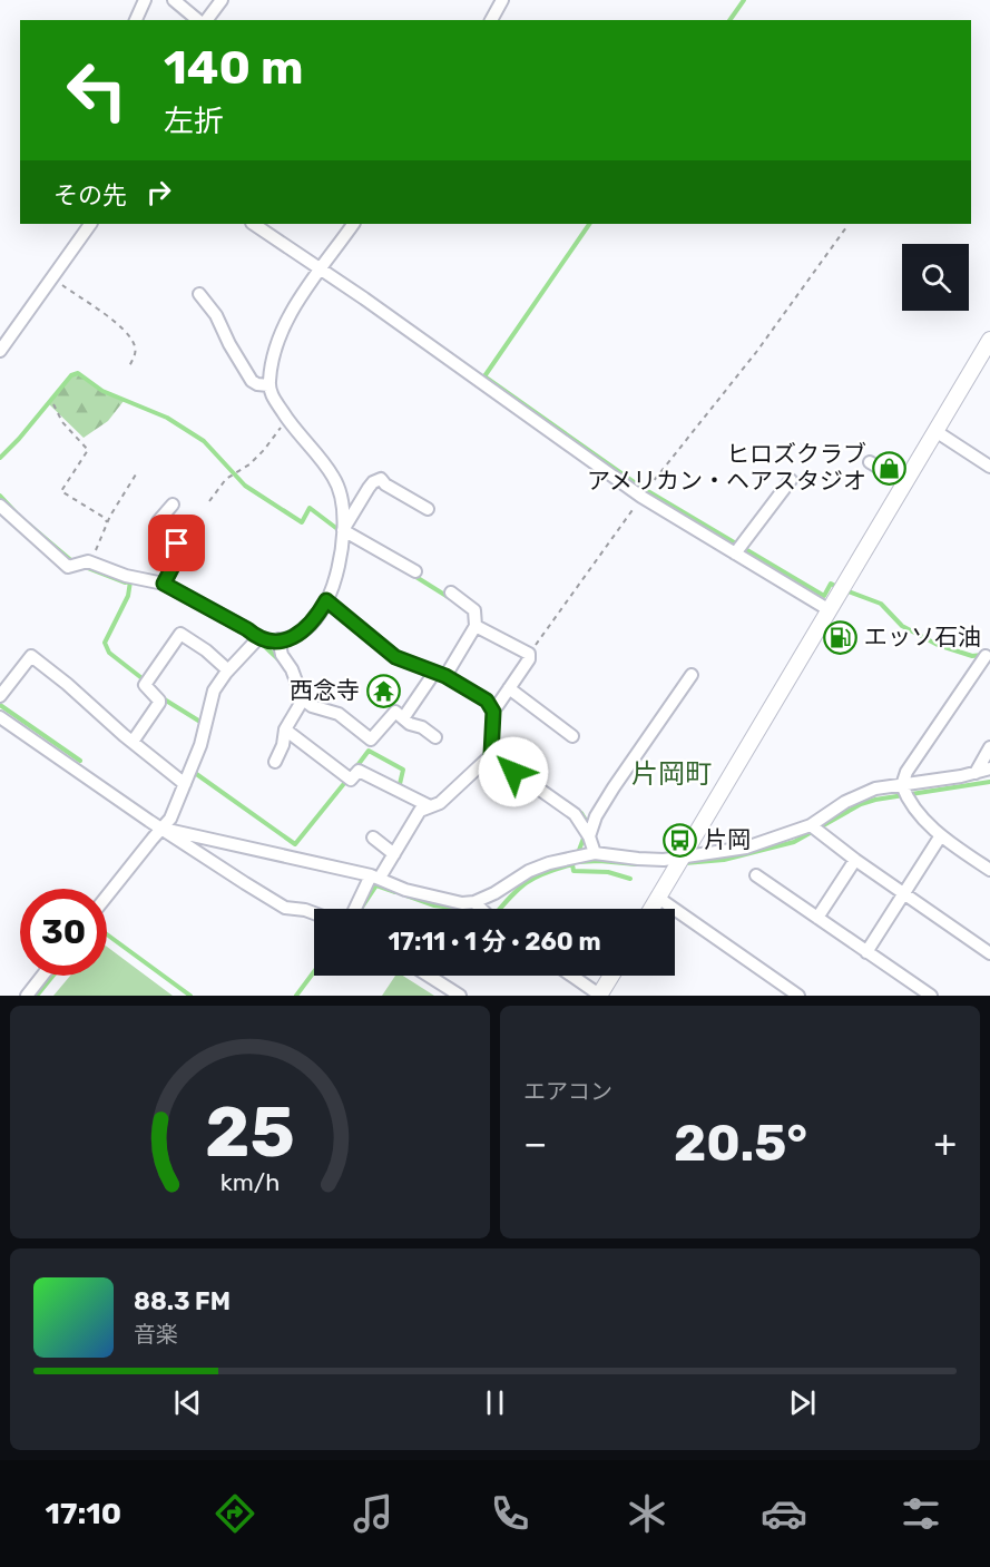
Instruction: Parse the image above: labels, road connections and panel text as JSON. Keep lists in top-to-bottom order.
{
  "districts": ["片岡町"],
  "places": {
    "shop": ["ヒロズクラブ アメリカン・ヘアスタジオ"],
    "fuel station": ["エッソ石油"],
    "temple": ["西念寺"],
    "bus stop": ["片岡"]
  },
  "page": {
    "turn": ["140 m", "左折"],
    "then": "その先",
    "limit": "30",
    "trip": "17:11 · 1 分 · 260 m",
    "tile": "エアコン",
    "heat": ["−", "20.5°", "+"],
    "song": ["88.3 FM", "音楽"],
    "tabs": "17:10",
    "gauge": ["25", "km/h"]
  }
}
